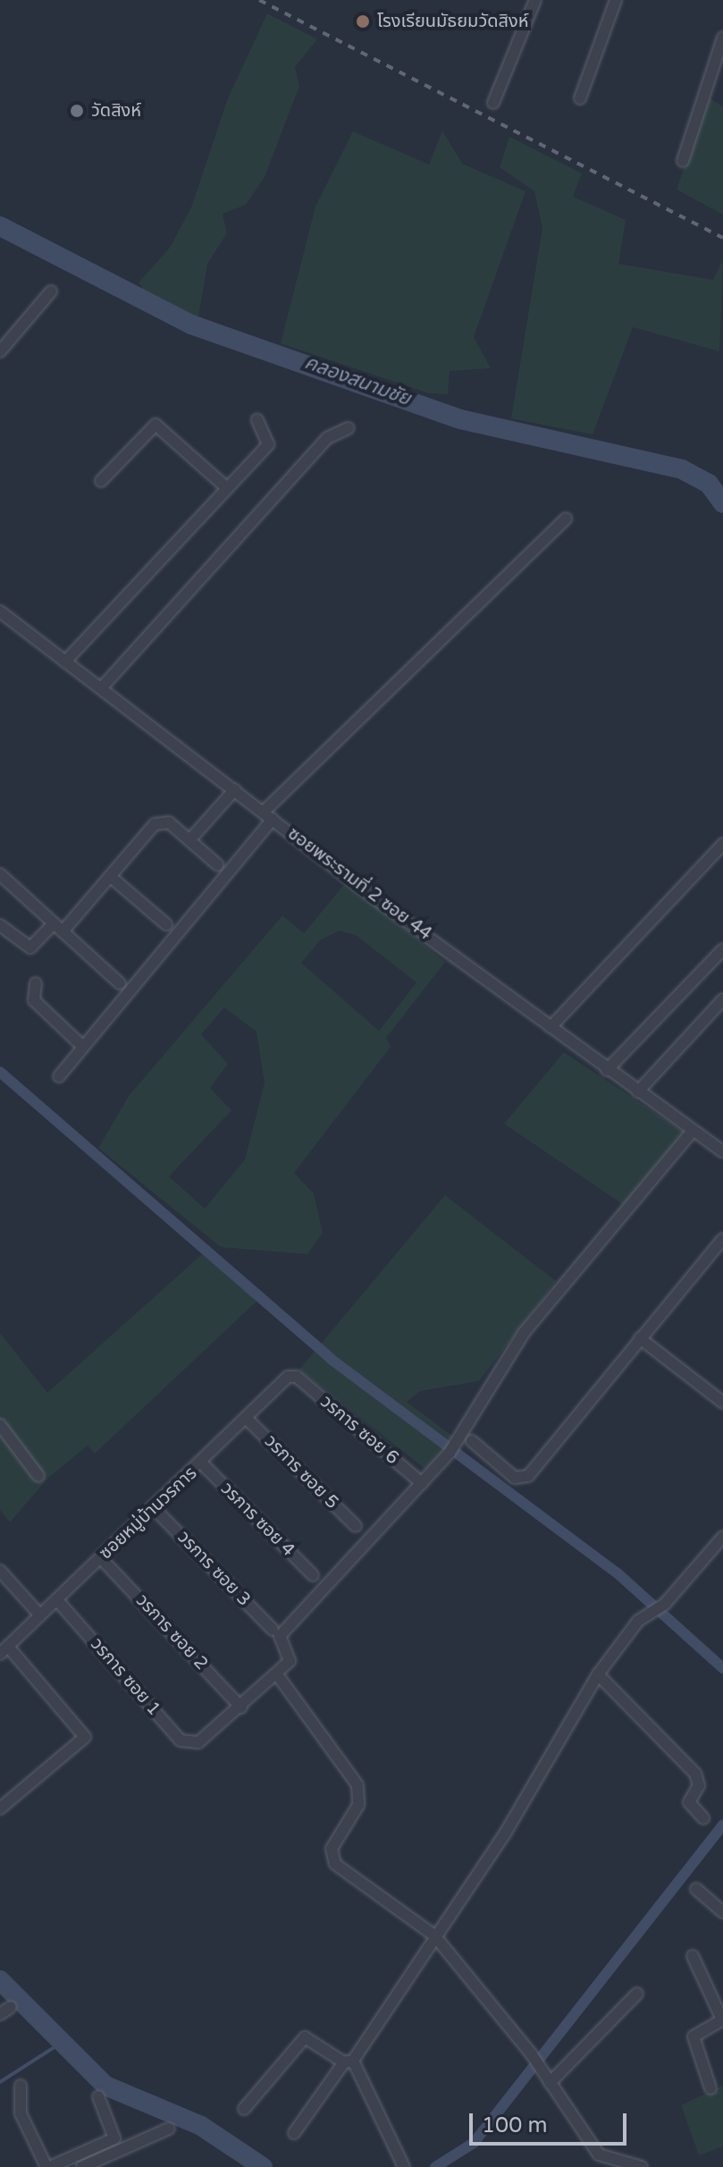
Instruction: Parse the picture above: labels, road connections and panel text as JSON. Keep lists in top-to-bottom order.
{
  "streets": {
    "street": [
      "ซอยพระรามที่ 2 ซอย 44",
      "วรการ ซอย 6",
      "วรการ ซอย 5",
      "ซอยหมู่บ้านวรการ",
      "วรการ ซอย 4",
      "วรการ ซอย 3",
      "วรการ ซอย 2",
      "วรการ ซอย 1"
    ]
  },
  "crossings": [
    ["วรการ ซอย 6", "ซอยหมู่บ้านวรการ"],
    ["วรการ ซอย 5", "ซอยหมู่บ้านวรการ"],
    ["ซอยหมู่บ้านวรการ", "วรการ ซอย 4"],
    ["ซอยหมู่บ้านวรการ", "วรการ ซอย 3"],
    ["ซอยหมู่บ้านวรการ", "วรการ ซอย 2"],
    ["ซอยหมู่บ้านวรการ", "วรการ ซอย 1"],
    ["วรการ ซอย 2", "วรการ ซอย 1"]
  ],
  "water": ["คลองสนามชัย"],
  "places": ["โรงเรียนมัธยมวัดสิงห์", "วัดสิงห์"],
  "scale_bar": "100 m"
}
